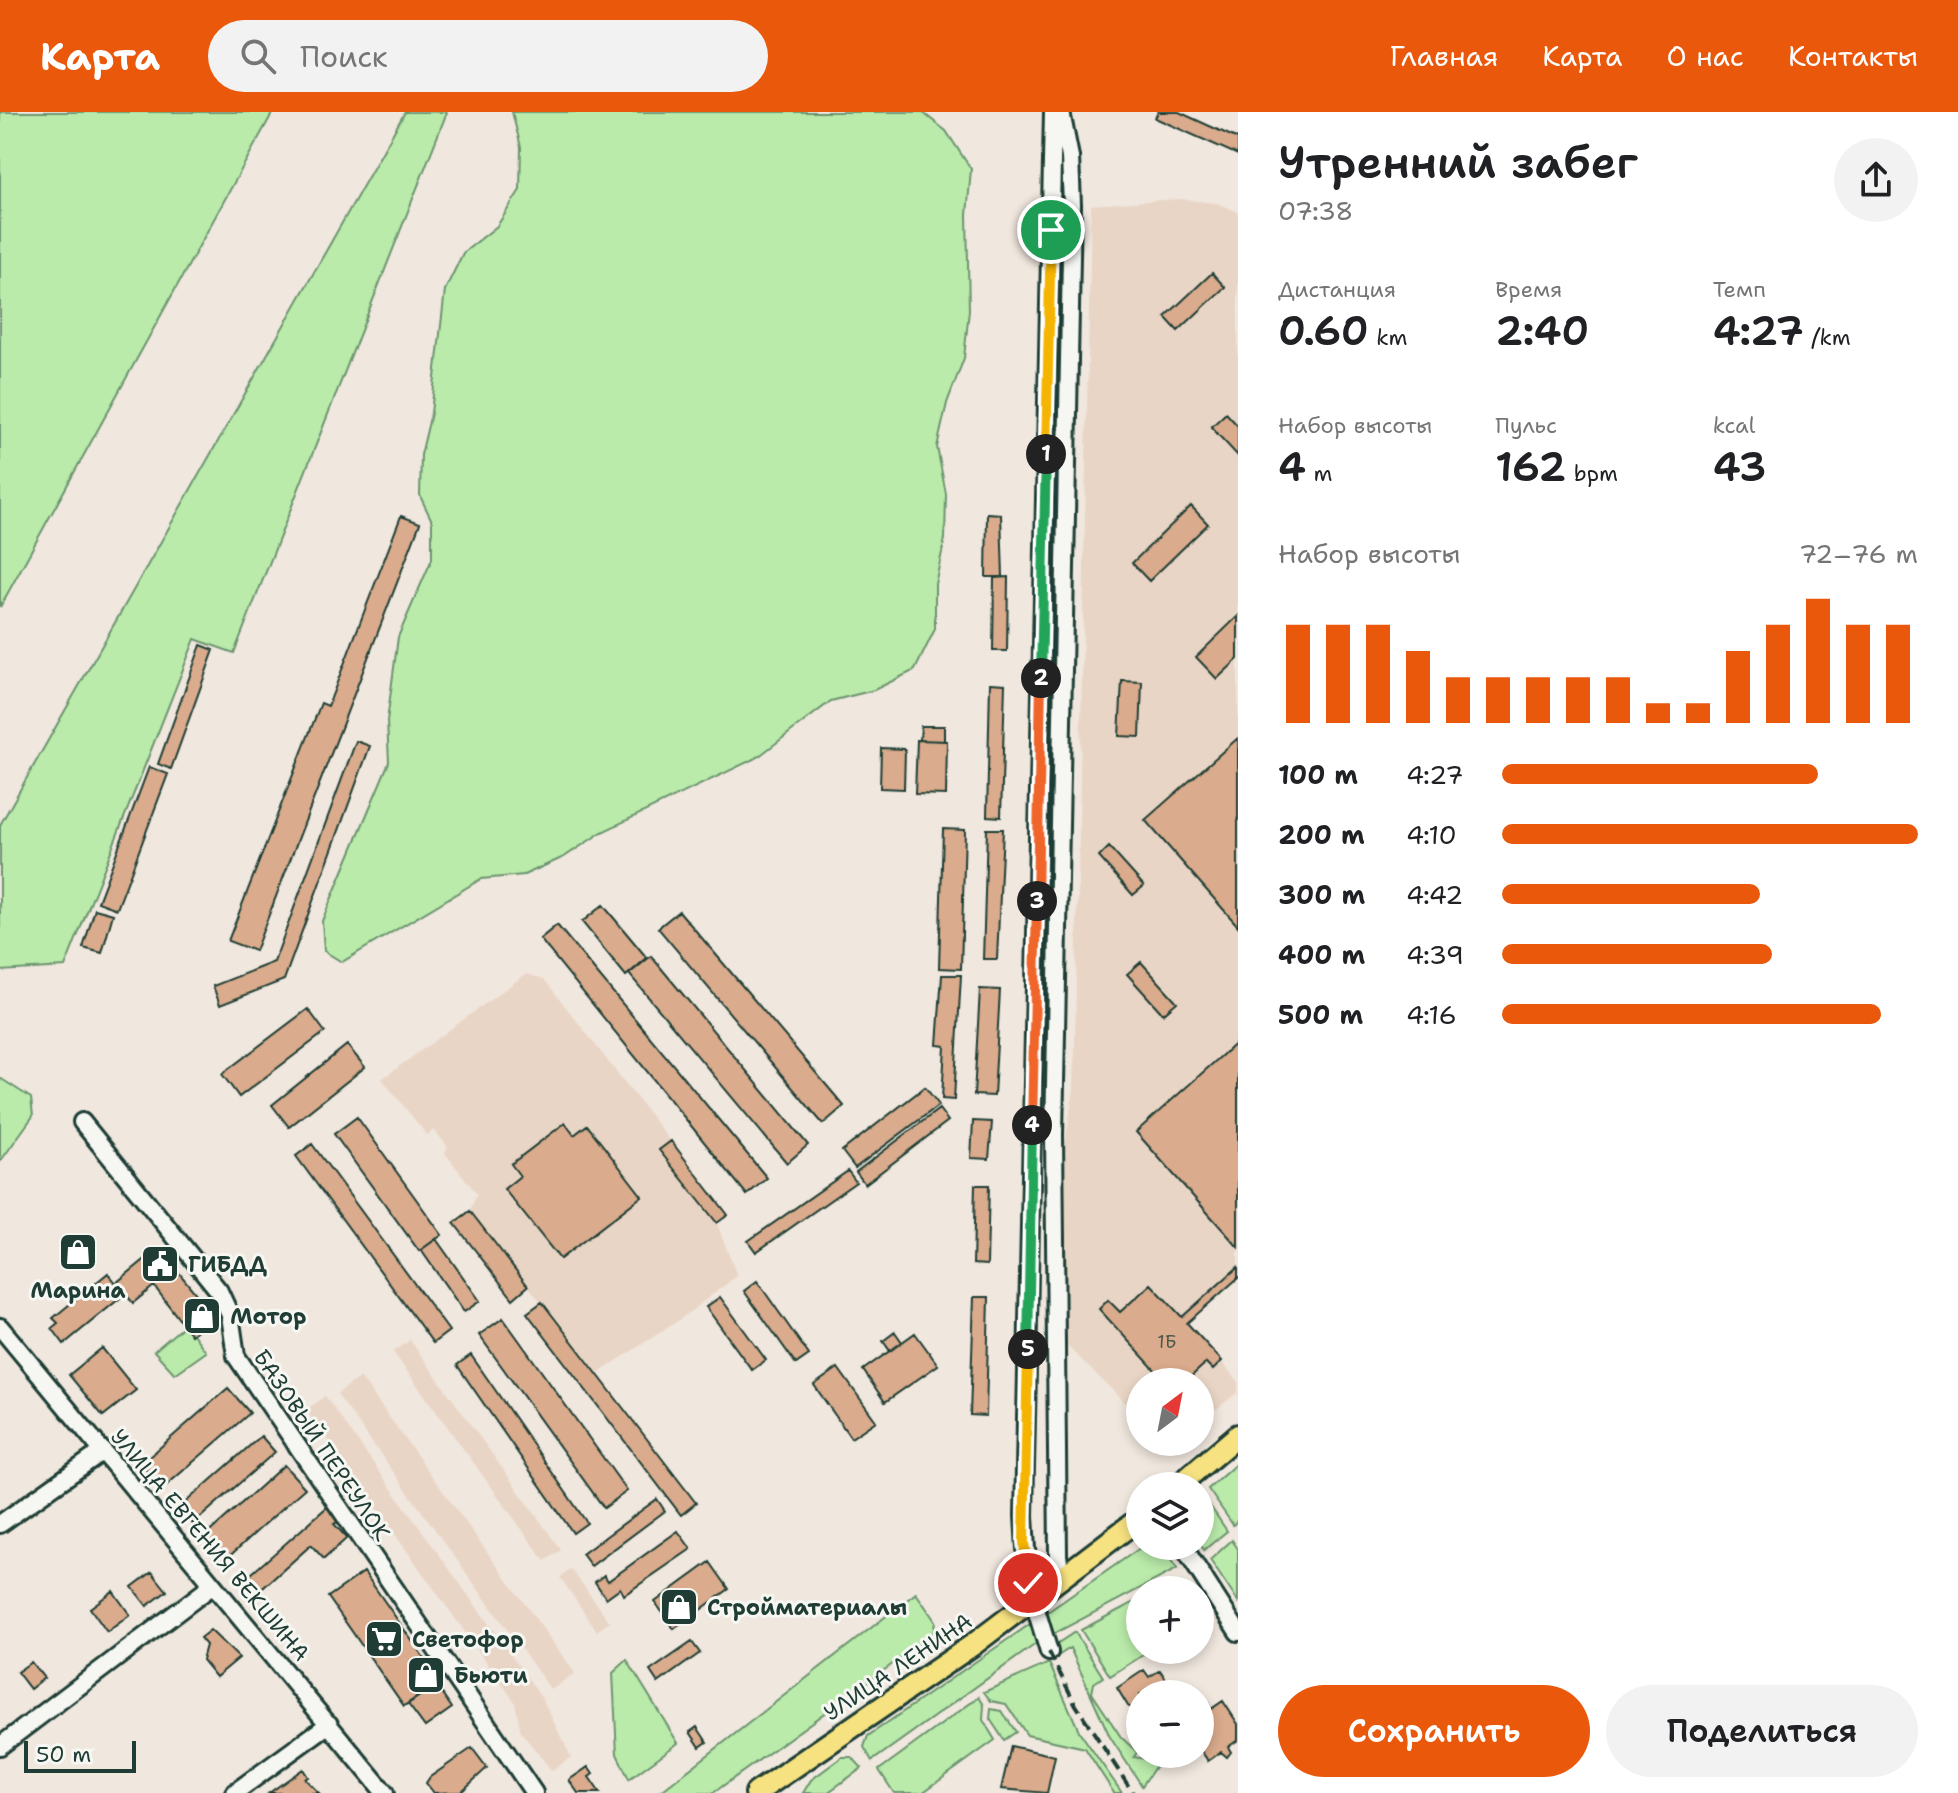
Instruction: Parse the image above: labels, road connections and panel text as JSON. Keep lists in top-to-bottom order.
{
  "streets": {
    "main road": ["УЛИЦА ЛЕНИНА"],
    "street": ["БАЗОВЫЙ ПЕРЕУЛОК", "УЛИЦА ЕВГЕНИЯ ВЕКШИНА"]
  },
  "places": {
    "shop": [
      "Марина",
      "Мотор",
      "Стройматериалы",
      "Бьюти"
    ],
    "public building": ["ГИБДД"],
    "supermarket": ["Светофор"]
  },
  "house_numbers": ["1Б"],
  "scale_bar": "50 m",
  "north": "top right",
  "page": {
    "header": "Карта",
    "search": "Поиск",
    "nav": [
      "Главная",
      "Карта",
      "О нас",
      "Контакты"
    ],
    "heading": ["Утренний забег", "07:38"],
    "stats": [
      ["Дистанция", "0.60 km"],
      ["Время", "2:40"],
      ["Темп", "4:27 /km"],
      ["Набор высоты", "4 m"],
      ["Пульс", "162 bpm"],
      ["kcal", "43"]
    ],
    "pins": [
      "1",
      "2",
      "3",
      "4",
      "5"
    ],
    "chart": ["Набор высоты", "72–76 m"],
    "list": [
      {
        "name": "100 m",
        "note": "4:27"
      },
      {
        "name": "200 m",
        "note": "4:10"
      },
      {
        "name": "300 m",
        "note": "4:42"
      },
      {
        "name": "400 m",
        "note": "4:39"
      },
      {
        "name": "500 m",
        "note": "4:16"
      }
    ],
    "map_buttons": ["+", "−"],
    "buttons": ["Сохранить", "Поделиться"],
    "scale": "50 m"
  }
}
